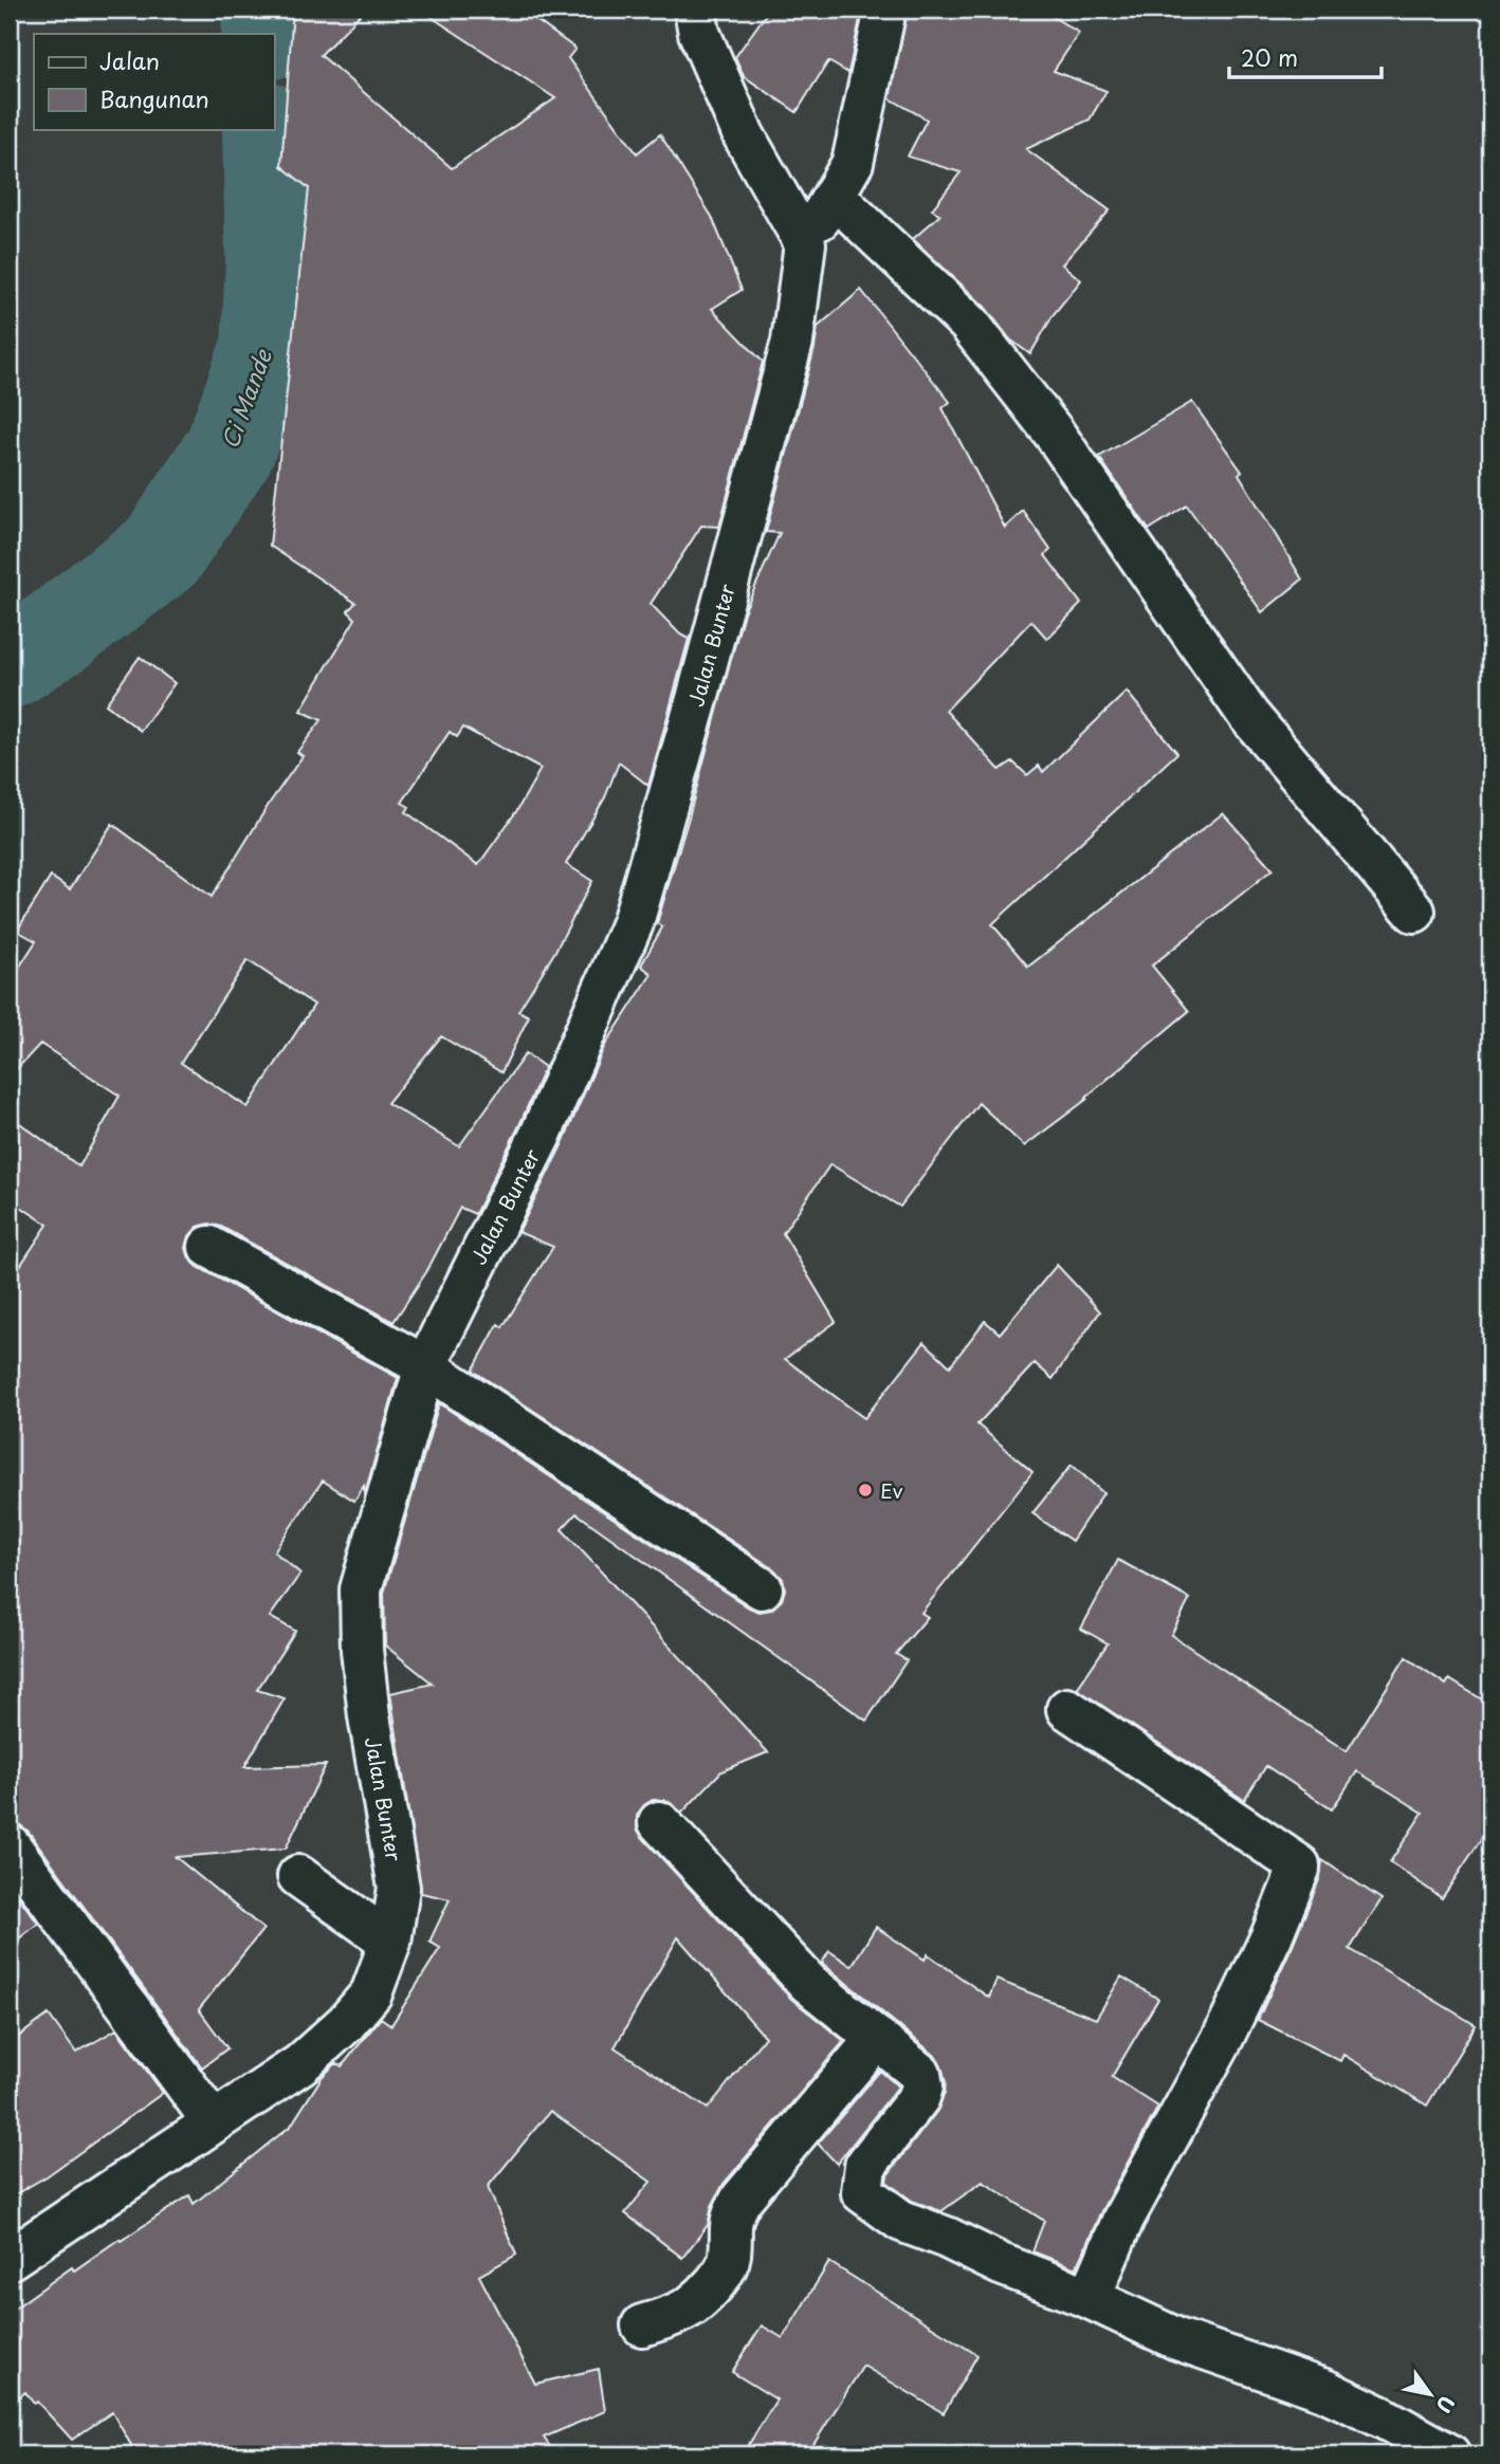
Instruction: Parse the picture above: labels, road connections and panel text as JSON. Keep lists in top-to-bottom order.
{
  "streets": {
    "street": ["Jalan Bunter"]
  },
  "water": ["Ci Mande"],
  "places": ["Ev"],
  "legend": ["Jalan", "Bangunan"],
  "scale_bar": "20 m",
  "north": "bottom right"
}
